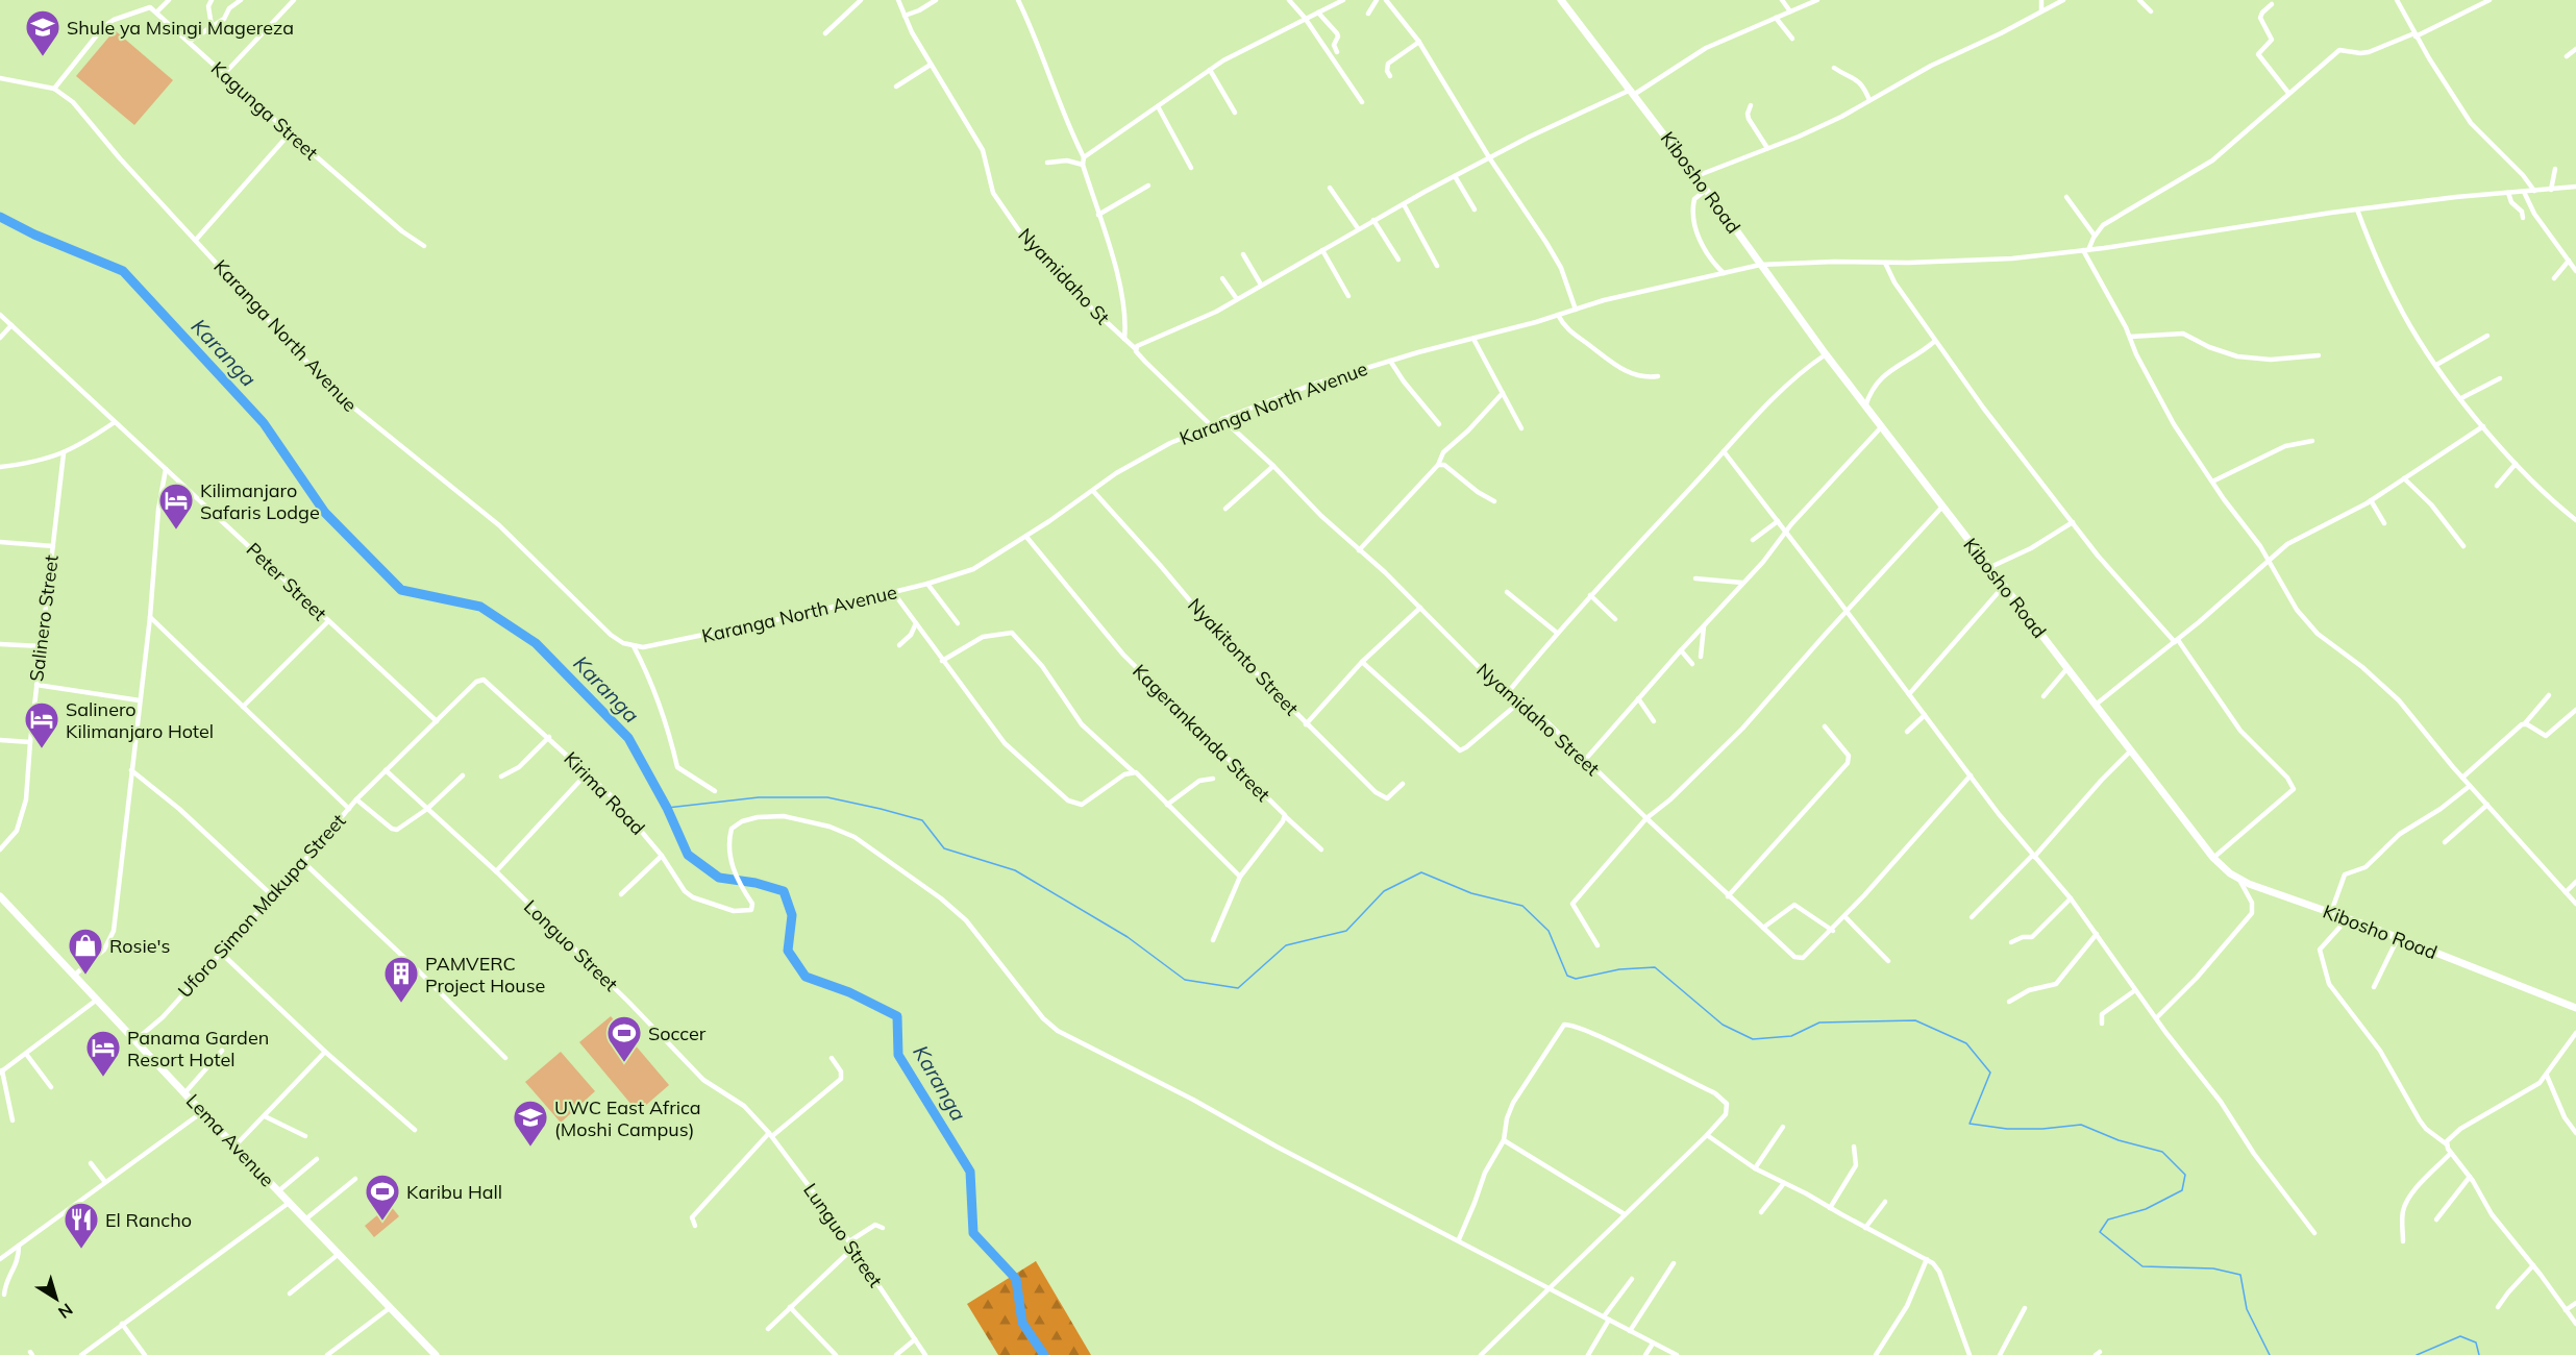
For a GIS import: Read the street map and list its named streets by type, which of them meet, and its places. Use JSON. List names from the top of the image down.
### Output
{
  "streets": {
    "street": [
      "Kagunga Street",
      "Kibosho Road",
      "Nyamidaho St",
      "Karanga North Avenue",
      "Peter Street",
      "Salinero Street",
      "Nyakitonto Street",
      "Nyamidaho Street",
      "Kagerankanda Street",
      "Kirima Road",
      "Uforo Simon Makupa Street",
      "Longuo Street",
      "Lema Avenue",
      "Lunguo Street"
    ]
  },
  "crossings": [
    ["Kibosho Road", "Karanga North Avenue"],
    ["Nyamidaho St", "Karanga North Avenue"],
    ["Karanga North Avenue", "Nyakitonto Street"],
    ["Karanga North Avenue", "Nyamidaho Street"],
    ["Karanga North Avenue", "Kagerankanda Street"],
    ["Peter Street", "Kirima Road"],
    ["Peter Street", "Uforo Simon Makupa Street"],
    ["Kirima Road", "Uforo Simon Makupa Street"],
    ["Uforo Simon Makupa Street", "Longuo Street"],
    ["Uforo Simon Makupa Street", "Lema Avenue"],
    ["Longuo Street", "Lunguo Street"]
  ],
  "water": ["Karanga"],
  "places": {
    "school or university": ["Shule ya Msingi Magereza", "UWC East Africa (Moshi Campus)"],
    "hotel": ["Kilimanjaro Safaris Lodge", "Salinero Kilimanjaro Hotel", "Panama Garden Resort Hotel"],
    "shop": ["Rosie's"],
    "building": ["PAMVERC Project House"],
    "sports": ["Soccer", "Karibu Hall"],
    "restaurant": ["El Rancho"]
  },
  "north": "bottom right"
}
